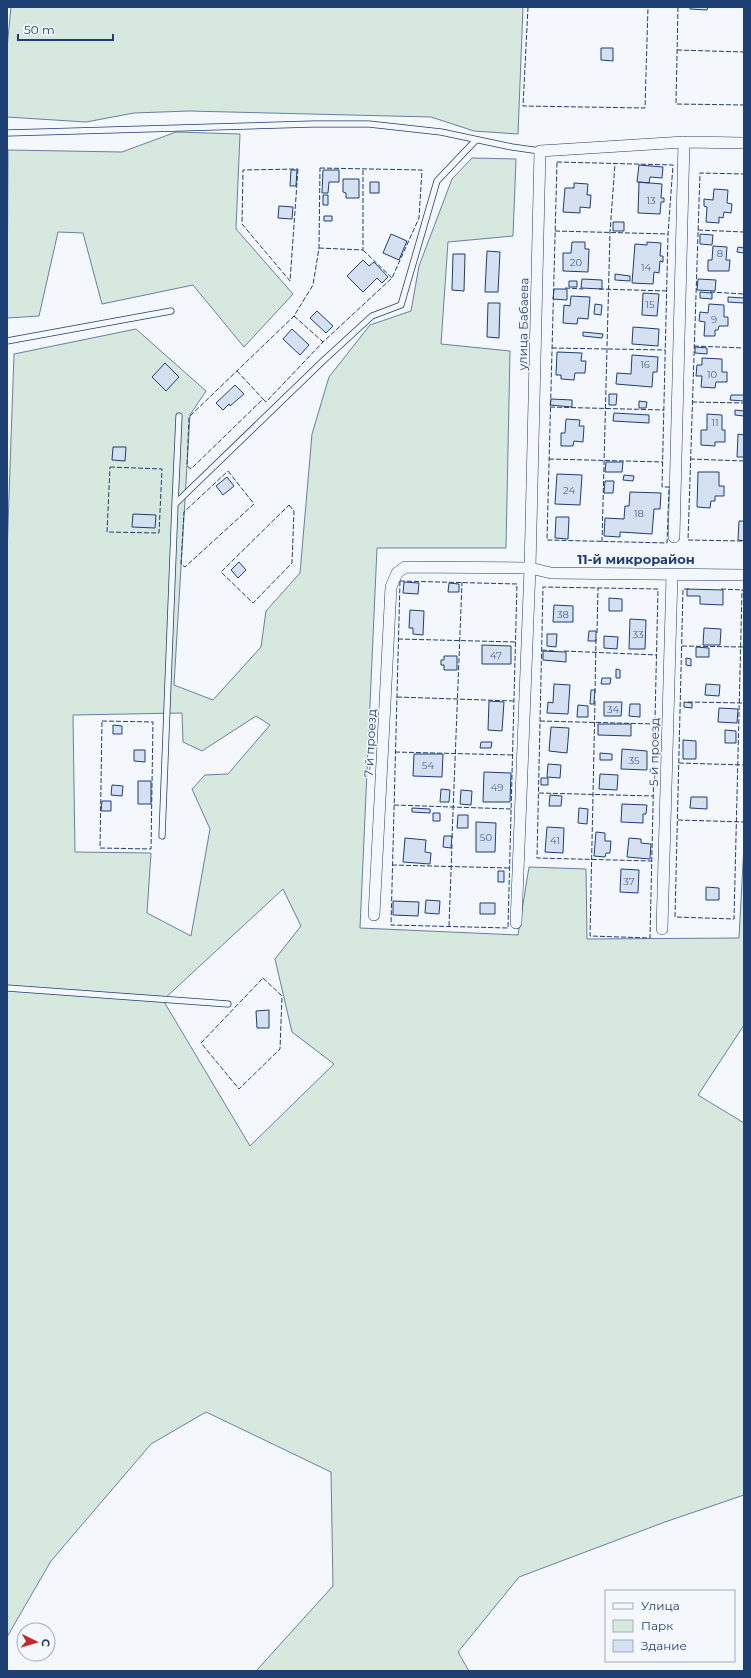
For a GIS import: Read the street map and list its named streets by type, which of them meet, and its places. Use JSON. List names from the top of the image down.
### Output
{
  "streets": {
    "street": ["улица Бабаева", "7-й проезд", "5-й проезд"]
  },
  "crossings": [
    ["улица Бабаева", "7-й проезд"]
  ],
  "districts": ["11-й микрорайон"],
  "house_numbers": [
    "13",
    "8",
    "20",
    "14",
    "15",
    "9",
    "16",
    "10",
    "11",
    "24",
    "18",
    "38",
    "33",
    "47",
    "34",
    "35",
    "54",
    "49",
    "50",
    "41",
    "37"
  ],
  "legend": ["Улица", "Парк", "Здание"],
  "scale_bar": "50 m",
  "north": "right"
}
